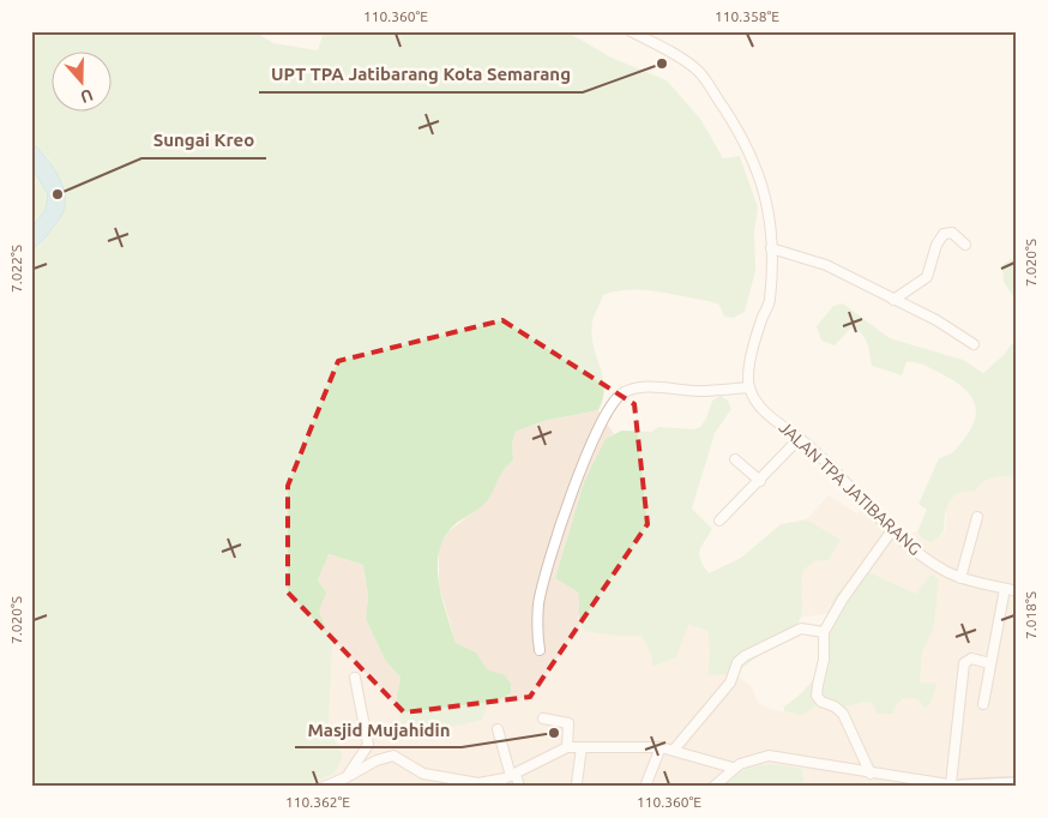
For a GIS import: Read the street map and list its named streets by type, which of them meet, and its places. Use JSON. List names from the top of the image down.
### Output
{
  "streets": {
    "street": ["JALAN TPA JATIBARANG"]
  },
  "places": ["UPT TPA Jatibarang Kota Semarang", "Sungai Kreo", "Masjid Mujahidin"],
  "north": "bottom",
  "coordinates": [
    "110.360°E",
    "110.358°E",
    "7.020°S",
    "7.022°S",
    "7.018°S",
    "110.362°E"
  ]
}
